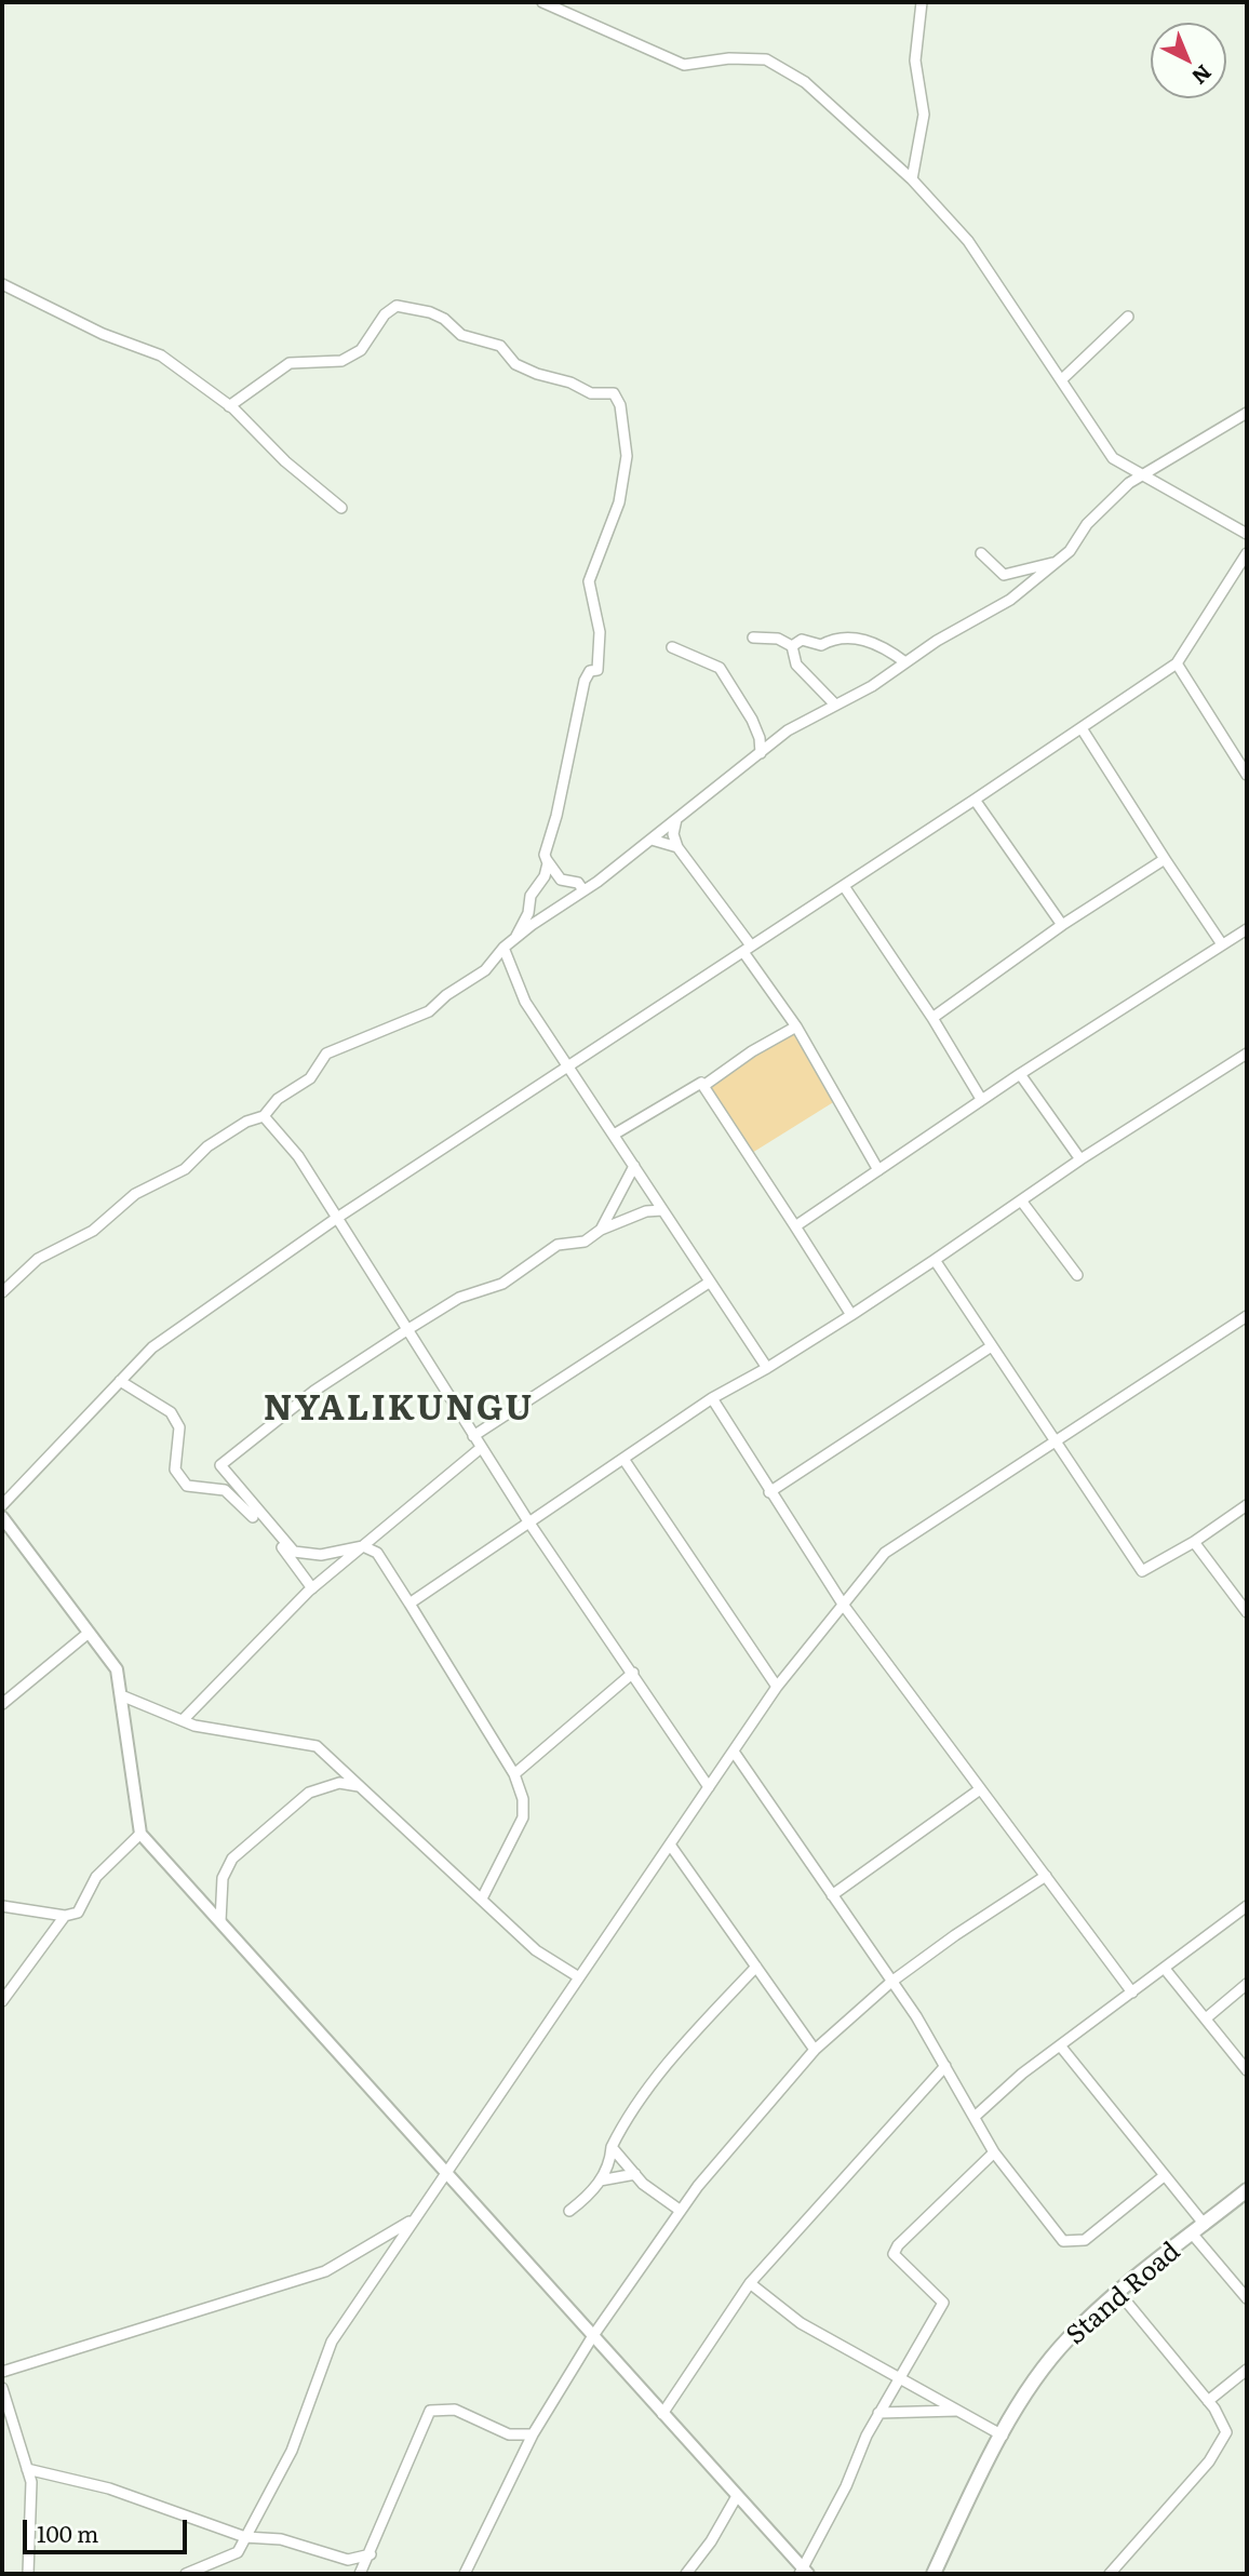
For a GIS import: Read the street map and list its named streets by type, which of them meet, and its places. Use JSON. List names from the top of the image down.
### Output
{
  "streets": {
    "main road": ["Stand Road"]
  },
  "districts": ["NYALIKUNGU"],
  "scale_bar": "100 m",
  "north": "bottom right"
}
